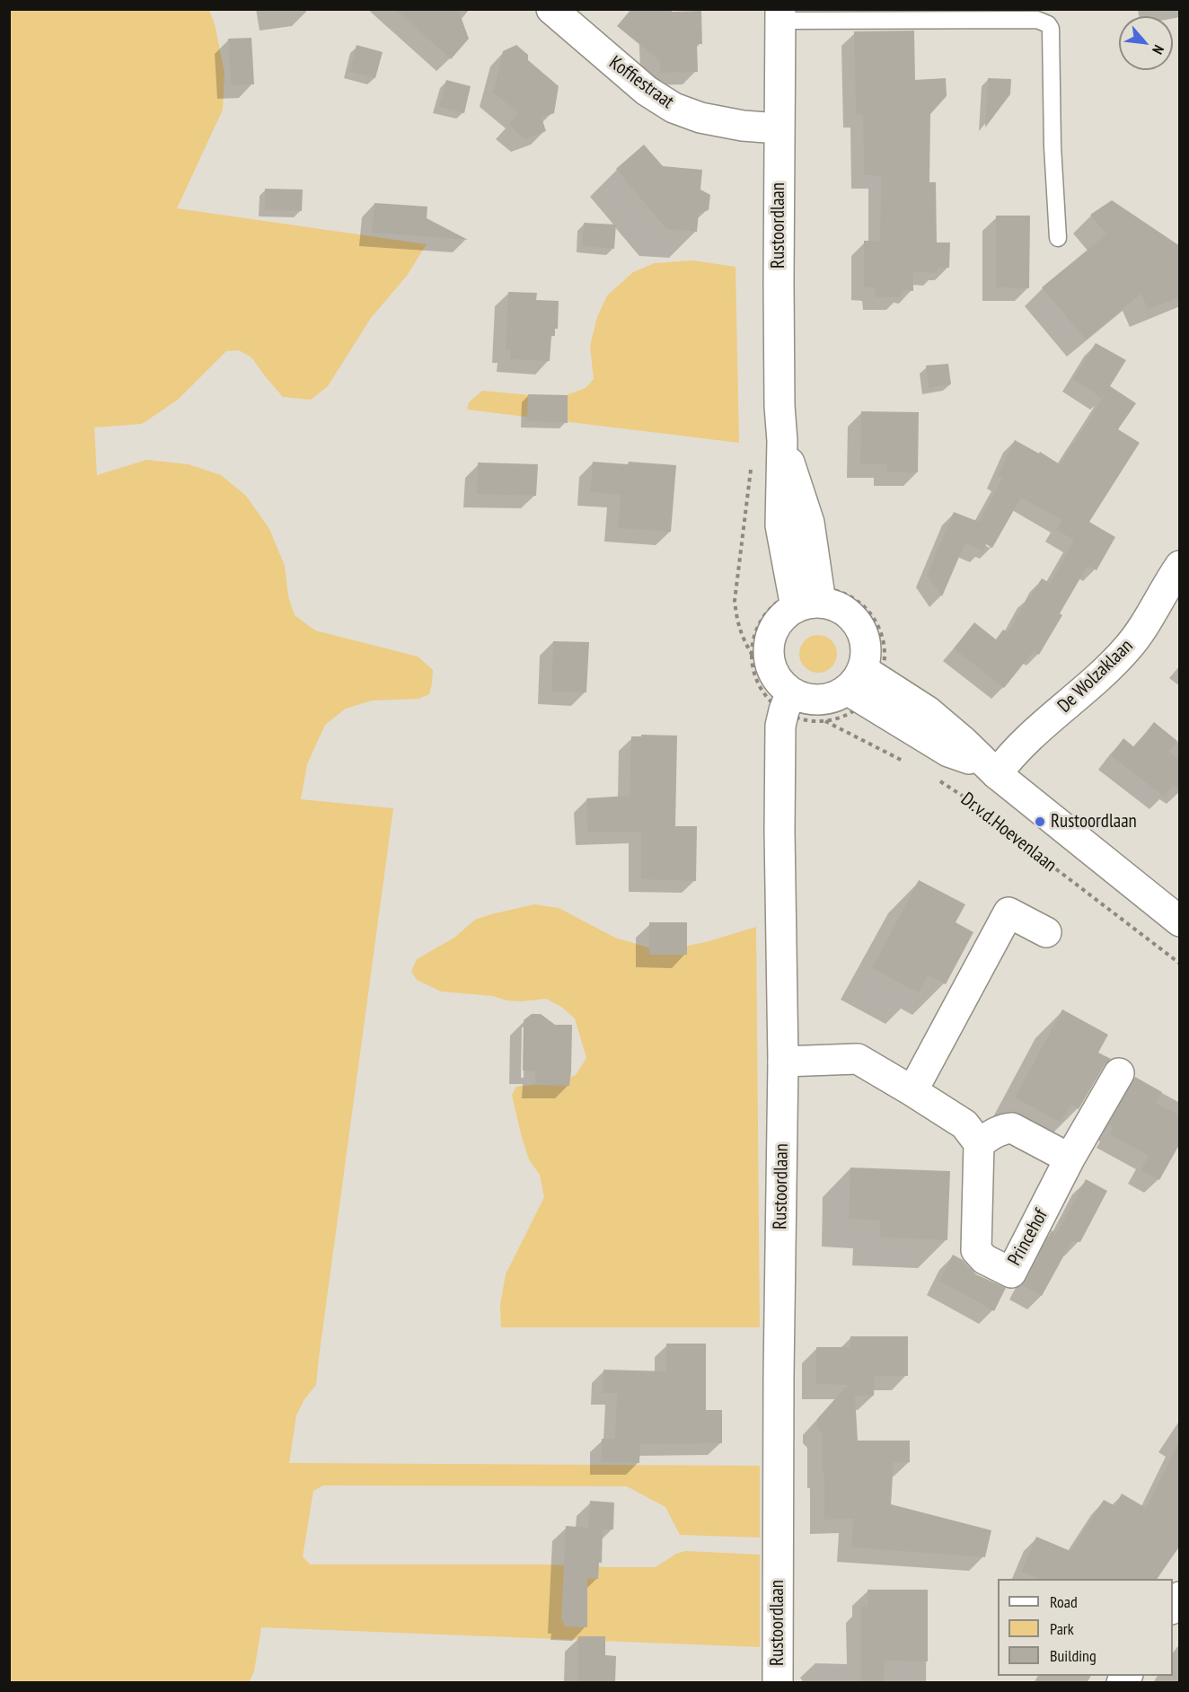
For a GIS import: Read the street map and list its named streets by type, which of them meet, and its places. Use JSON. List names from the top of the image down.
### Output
{
  "streets": {
    "street": [
      "Koffiestraat",
      "Rustoordlaan",
      "De Wolzaklaan",
      "Dr.v.d.Hoevenlaan",
      "Princehof"
    ]
  },
  "crossings": [
    ["Koffiestraat", "Rustoordlaan"],
    ["Rustoordlaan", "Dr.v.d.Hoevenlaan"],
    ["De Wolzaklaan", "Dr.v.d.Hoevenlaan"]
  ],
  "places": ["Rustoordlaan"],
  "legend": ["Road", "Park", "Building"],
  "north": "bottom right"
}
